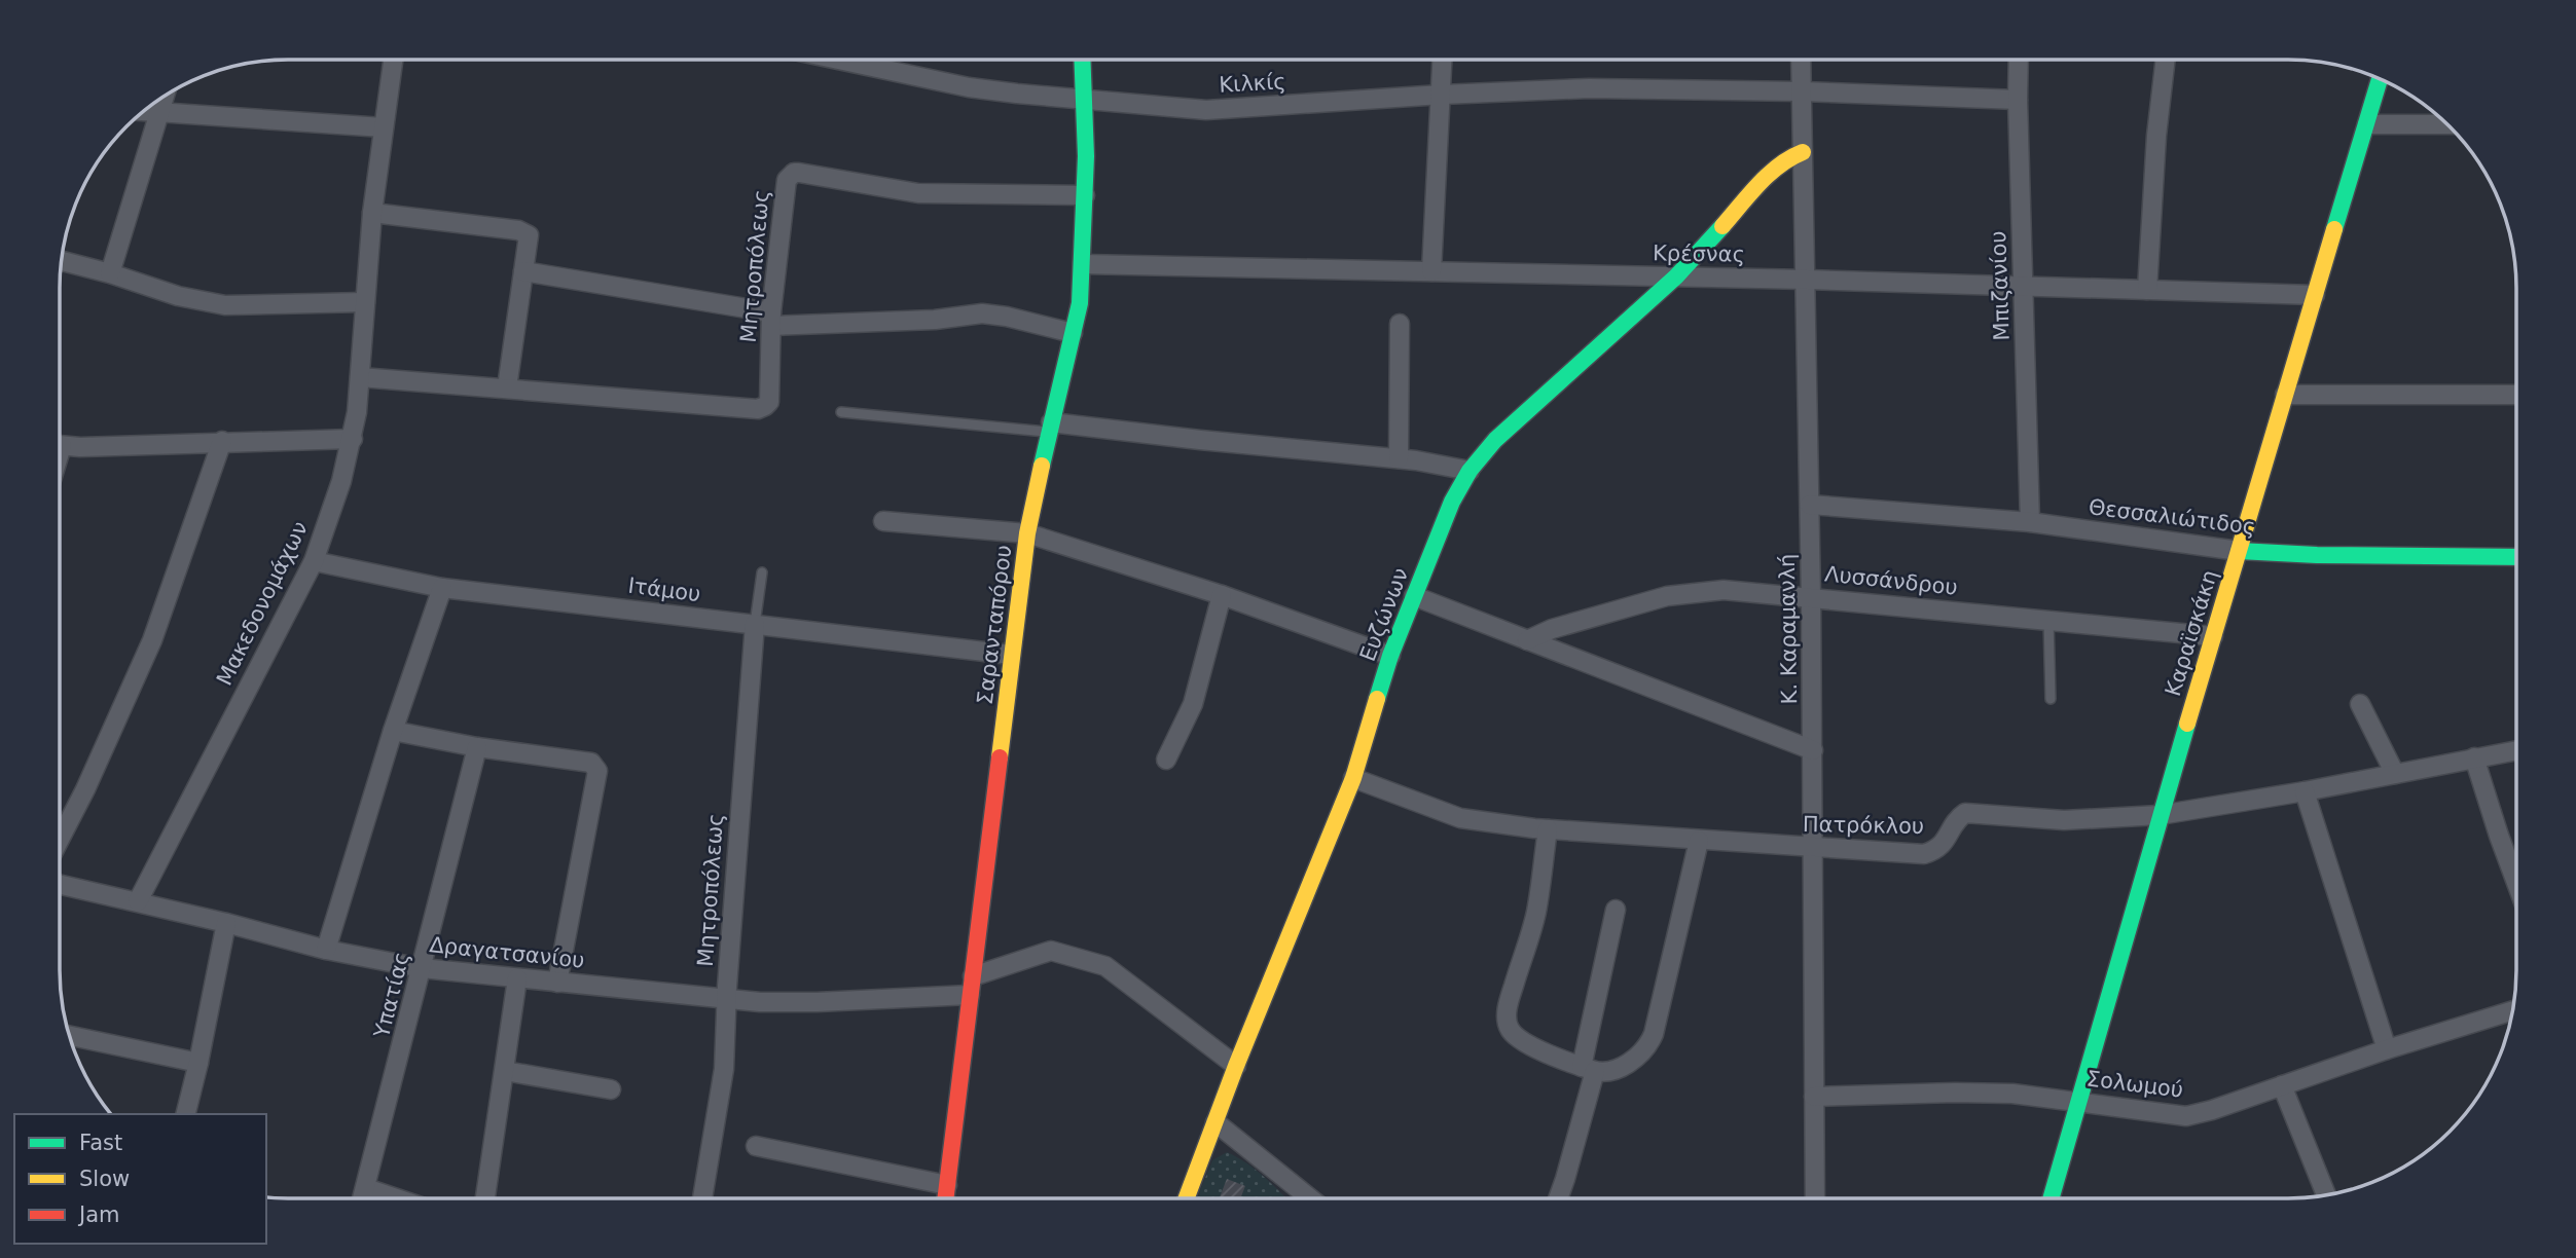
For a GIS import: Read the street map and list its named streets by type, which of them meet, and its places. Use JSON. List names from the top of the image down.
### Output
{
  "streets": {
    "street": [
      "Κιλκίς",
      "Κρέσνας",
      "Μητροπόλεως",
      "Μπιζανίου",
      "Θεσσαλιώτιδος",
      "Λυσσάνδρου",
      "Ιτάμου",
      "Μακεδονομάχων",
      "Ευζώνων",
      "Σαρανταπόρου",
      "Κ. Καραμανλή",
      "Καραϊσκάκη",
      "Πατρόκλου",
      "Δραγατσανίου",
      "Υπατίας",
      "Σολωμού"
    ]
  },
  "crossings": [
    ["Κιλκίς", "Μπιζανίου"],
    ["Κιλκίς", "Σαρανταπόρου"],
    ["Κιλκίς", "Κ. Καραμανλή"],
    ["Κρέσνας", "Μπιζανίου"],
    ["Κρέσνας", "Ευζώνων"],
    ["Κρέσνας", "Σαρανταπόρου"],
    ["Κρέσνας", "Κ. Καραμανλή"],
    ["Κρέσνας", "Καραϊσκάκη"],
    ["Μητροπόλεως", "Ιτάμου"],
    ["Μητροπόλεως", "Σαρανταπόρου"],
    ["Μητροπόλεως", "Δραγατσανίου"],
    ["Μπιζανίου", "Θεσσαλιώτιδος"],
    ["Θεσσαλιώτιδος", "Κ. Καραμανλή"],
    ["Θεσσαλιώτιδος", "Καραϊσκάκη"],
    ["Λυσσάνδρου", "Κ. Καραμανλή"],
    ["Λυσσάνδρου", "Καραϊσκάκη"],
    ["Ιτάμου", "Μακεδονομάχων"],
    ["Ιτάμου", "Σαρανταπόρου"],
    ["Μακεδονομάχων", "Δραγατσανίου"],
    ["Ευζώνων", "Κ. Καραμανλή"],
    ["Ευζώνων", "Πατρόκλου"],
    ["Ευζώνων", "Δραγατσανίου"],
    ["Σαρανταπόρου", "Δραγατσανίου"],
    ["Κ. Καραμανλή", "Πατρόκλου"],
    ["Κ. Καραμανλή", "Σολωμού"],
    ["Καραϊσκάκη", "Πατρόκλου"],
    ["Καραϊσκάκη", "Σολωμού"],
    ["Δραγατσανίου", "Υπατίας"]
  ],
  "legend": ["Fast", "Slow", "Jam"]
}
